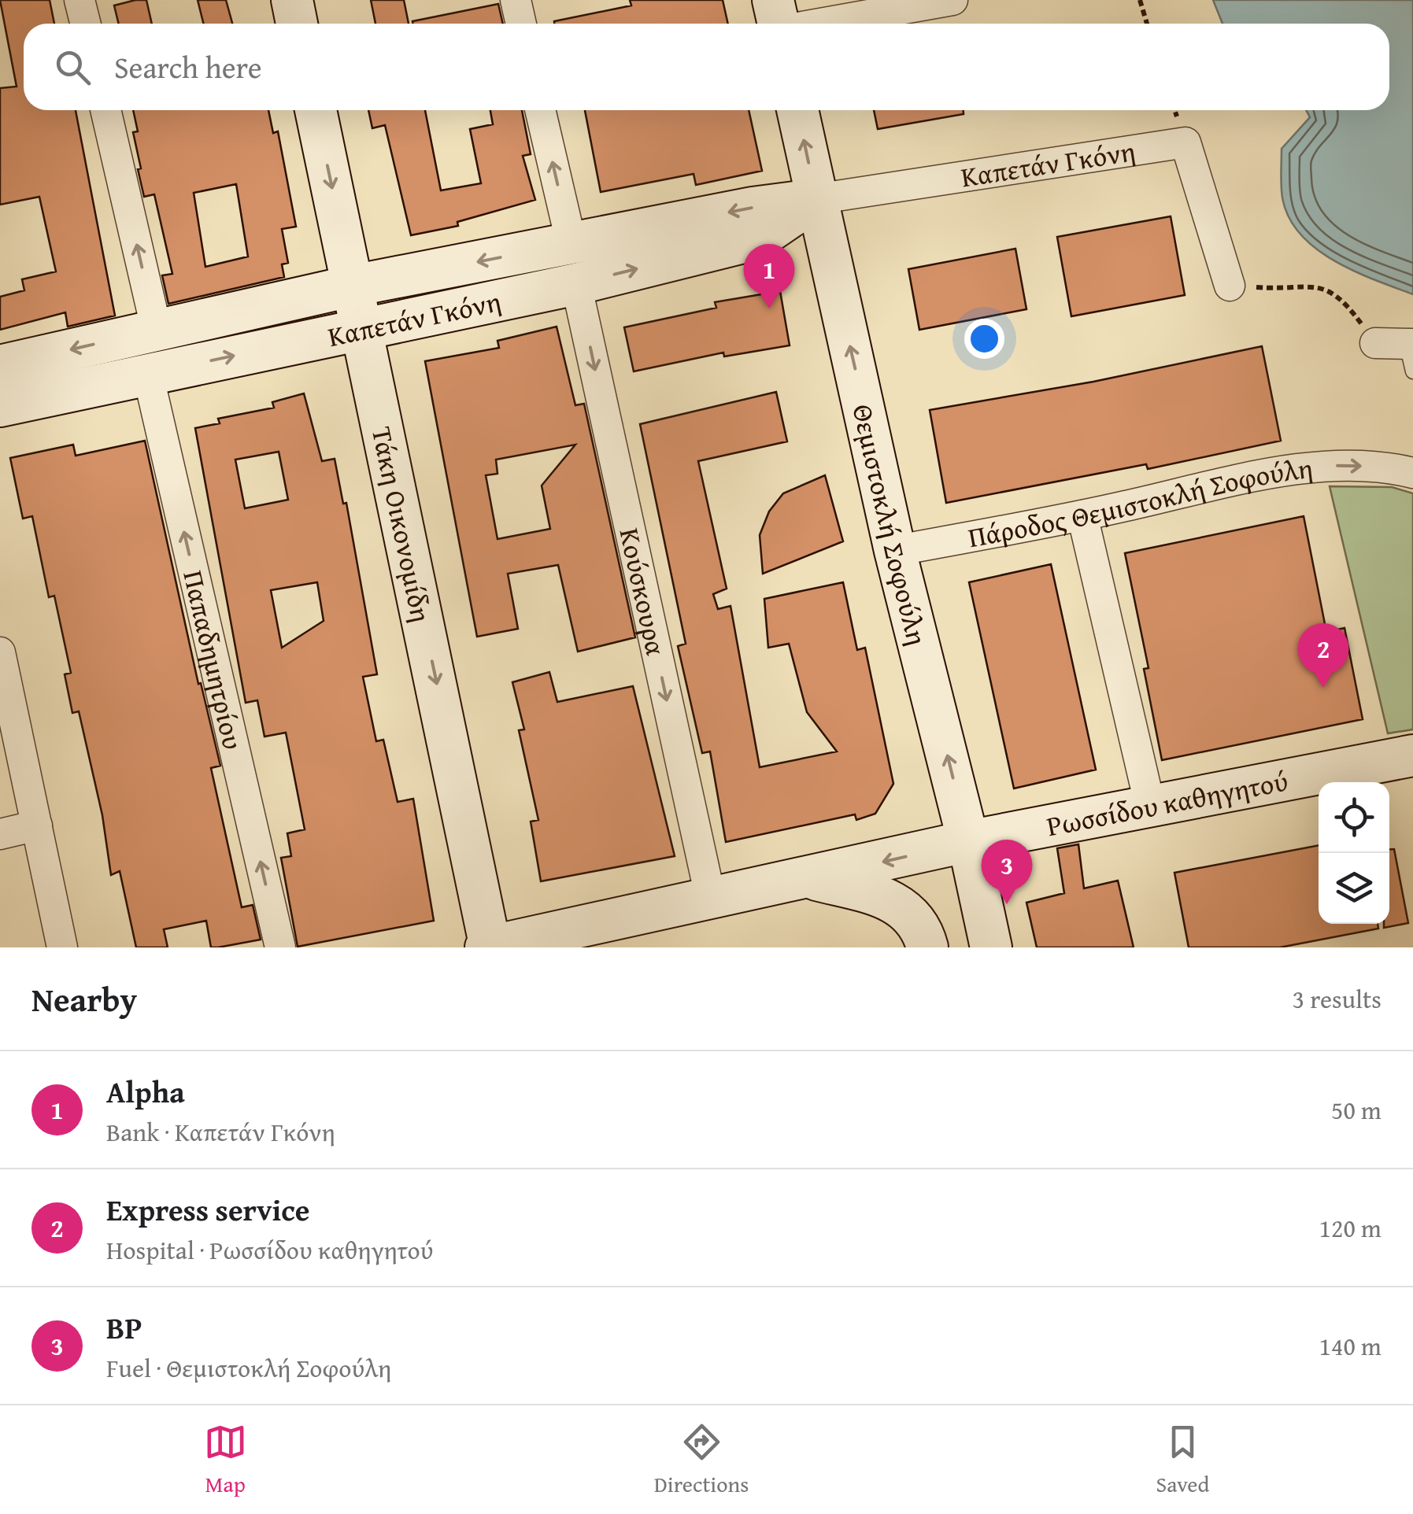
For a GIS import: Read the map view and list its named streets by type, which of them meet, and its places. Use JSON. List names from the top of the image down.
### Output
{
  "streets": {
    "main road": [
      "Καπετάν Γκόνη",
      "Τάκη Οικονομίδη",
      "Θεμιστοκλή Σοφούλη",
      "Ρωσσίδου καθηγητού"
    ],
    "street": ["Πάροδος Θεμιστοκλή Σοφούλη", "Κούσκουρα", "Παπαδημητρίου"]
  },
  "crossings": [
    ["Καπετάν Γκόνη", "Τάκη Οικονομίδη"],
    ["Καπετάν Γκόνη", "Θεμιστοκλή Σοφούλη"],
    ["Καπετάν Γκόνη", "Κούσκουρα"],
    ["Καπετάν Γκόνη", "Παπαδημητρίου"],
    ["Πάροδος Θεμιστοκλή Σοφούλη", "Θεμιστοκλή Σοφούλη"],
    ["Θεμιστοκλή Σοφούλη", "Ρωσσίδου καθηγητού"]
  ],
  "one_way": ["Πάροδος Θεμιστοκλή Σοφούλη", "Τάκη Οικονομίδη", "Θεμιστοκλή Σοφούλη"],
  "page": {
    "search": "Search here",
    "pins": ["1", "2", "3"],
    "heading": ["Nearby", "3 results"],
    "list": [
      {
        "mark": "1",
        "name": "Alpha",
        "note": "Bank · Καπετάν Γκόνη",
        "value": "50 m"
      },
      {
        "mark": "2",
        "name": "Express service",
        "note": "Hospital · Ρωσσίδου καθηγητού",
        "value": "120 m"
      },
      {
        "mark": "3",
        "name": "BP",
        "note": "Fuel · Θεμιστοκλή Σοφούλη",
        "value": "140 m"
      }
    ],
    "nav": ["Map", "Directions", "Saved"]
  }
}
